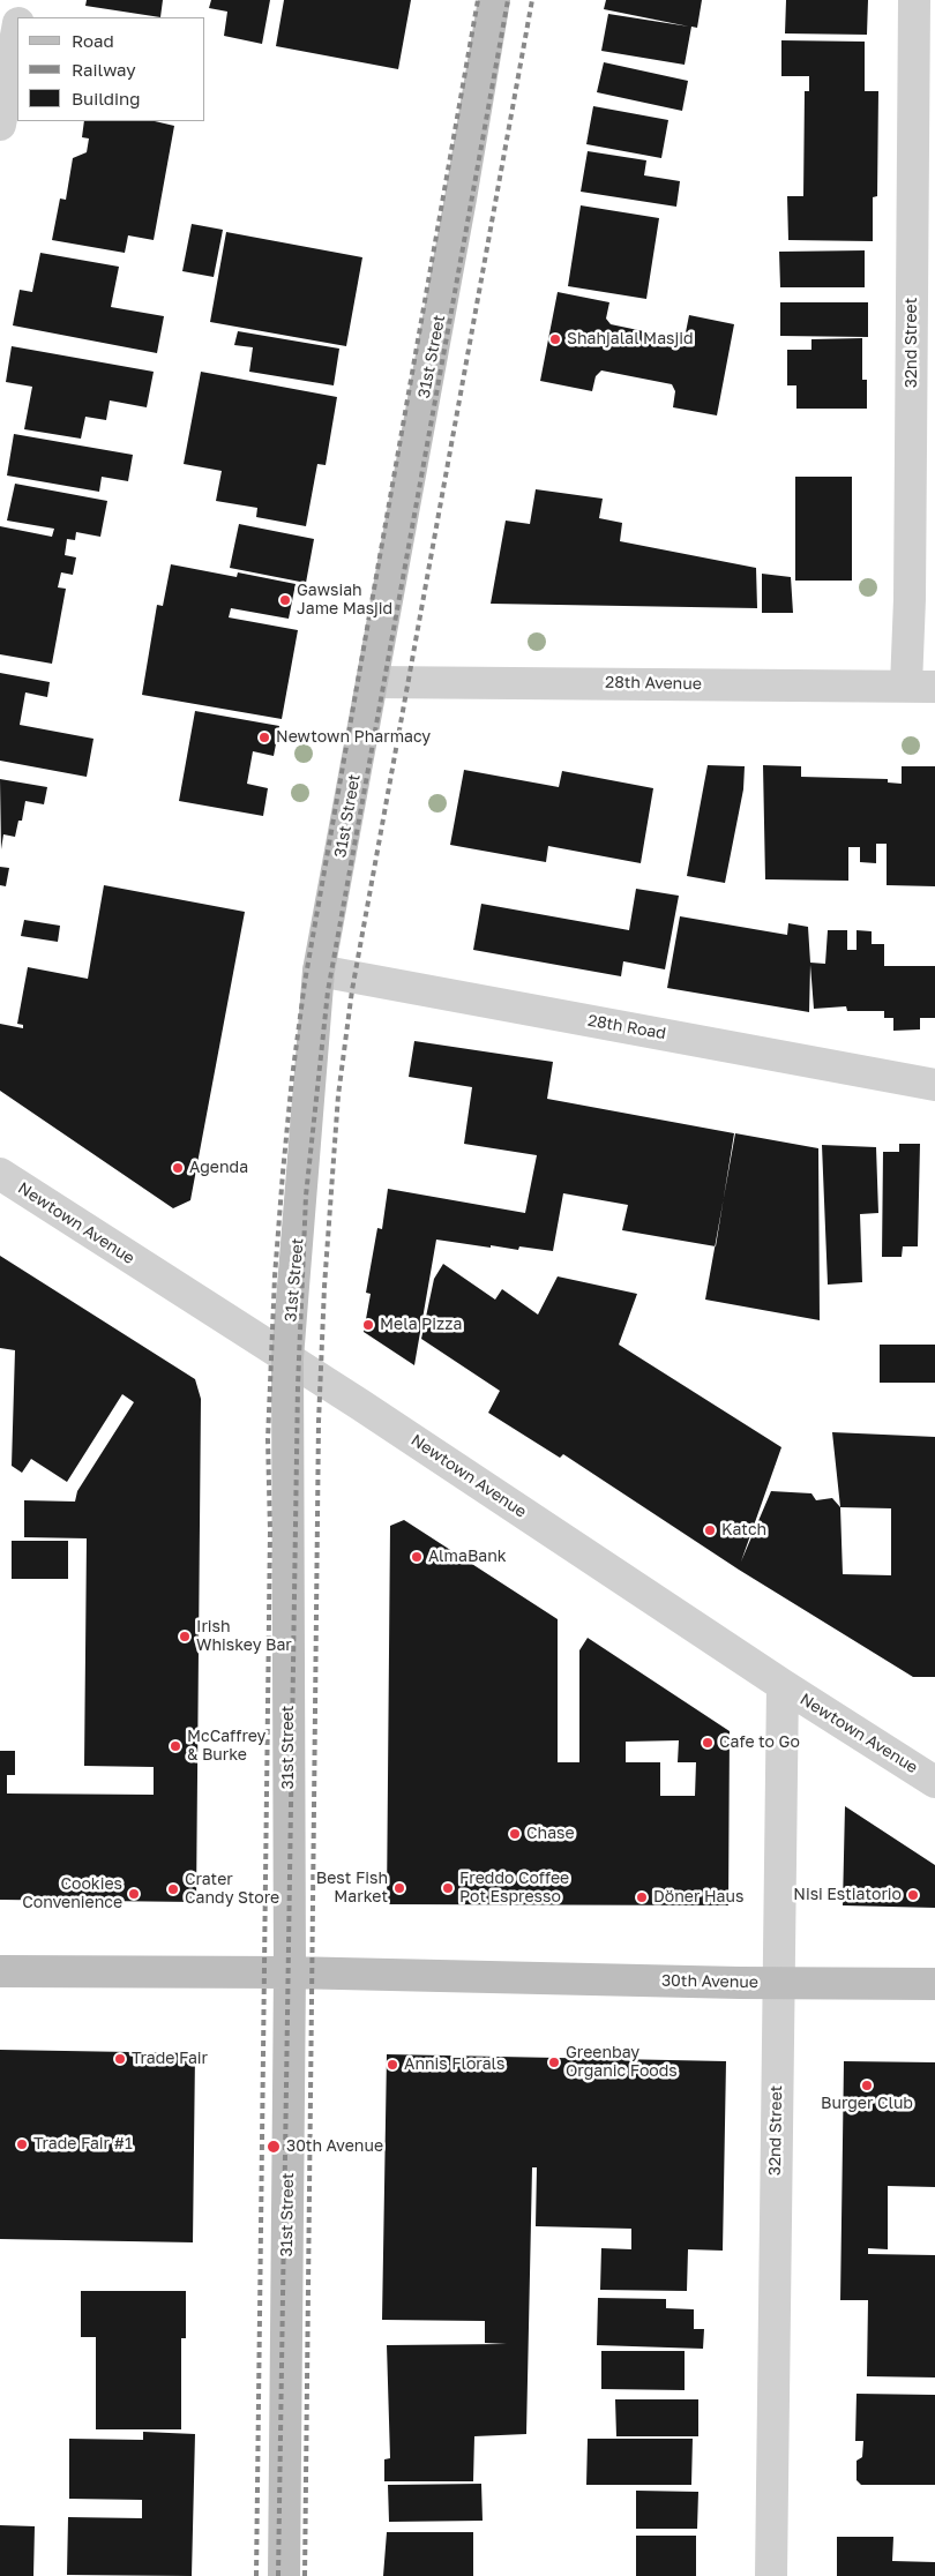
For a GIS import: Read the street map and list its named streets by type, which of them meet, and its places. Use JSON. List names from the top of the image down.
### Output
{
  "streets": {
    "main road": ["31st Street", "30th Avenue"],
    "street": [
      "32nd Street",
      "28th Avenue",
      "28th Road",
      "Newtown Avenue"
    ]
  },
  "crossings": [
    ["32nd Street", "28th Avenue"],
    ["32nd Street", "Newtown Avenue"],
    ["32nd Street", "30th Avenue"],
    ["31st Street", "28th Avenue"],
    ["31st Street", "28th Road"],
    ["31st Street", "Newtown Avenue"],
    ["31st Street", "30th Avenue"]
  ],
  "places": [
    "Shahjalal Masjid",
    "Gawsiah Jame Masjid",
    "Newtown Pharmacy",
    "Agenda",
    "Mela Pizza",
    "Katch",
    "AlmaBank",
    "Irish Whiskey Bar",
    "Cafe to Go",
    "McCaffrey & Burke",
    "Chase",
    "Best Fish Market",
    "Freddo Coffee Pot Espresso",
    "Crater Candy Store",
    "Cookies Convenience",
    "Nisi Estiatorio",
    "Döner Haus",
    "Trade Fair",
    "Greenbay Organic Foods",
    "Annis Florals",
    "Burger Club",
    "Trade Fair #1",
    "30th Avenue"
  ],
  "legend": ["Road", "Railway", "Building"]
}
